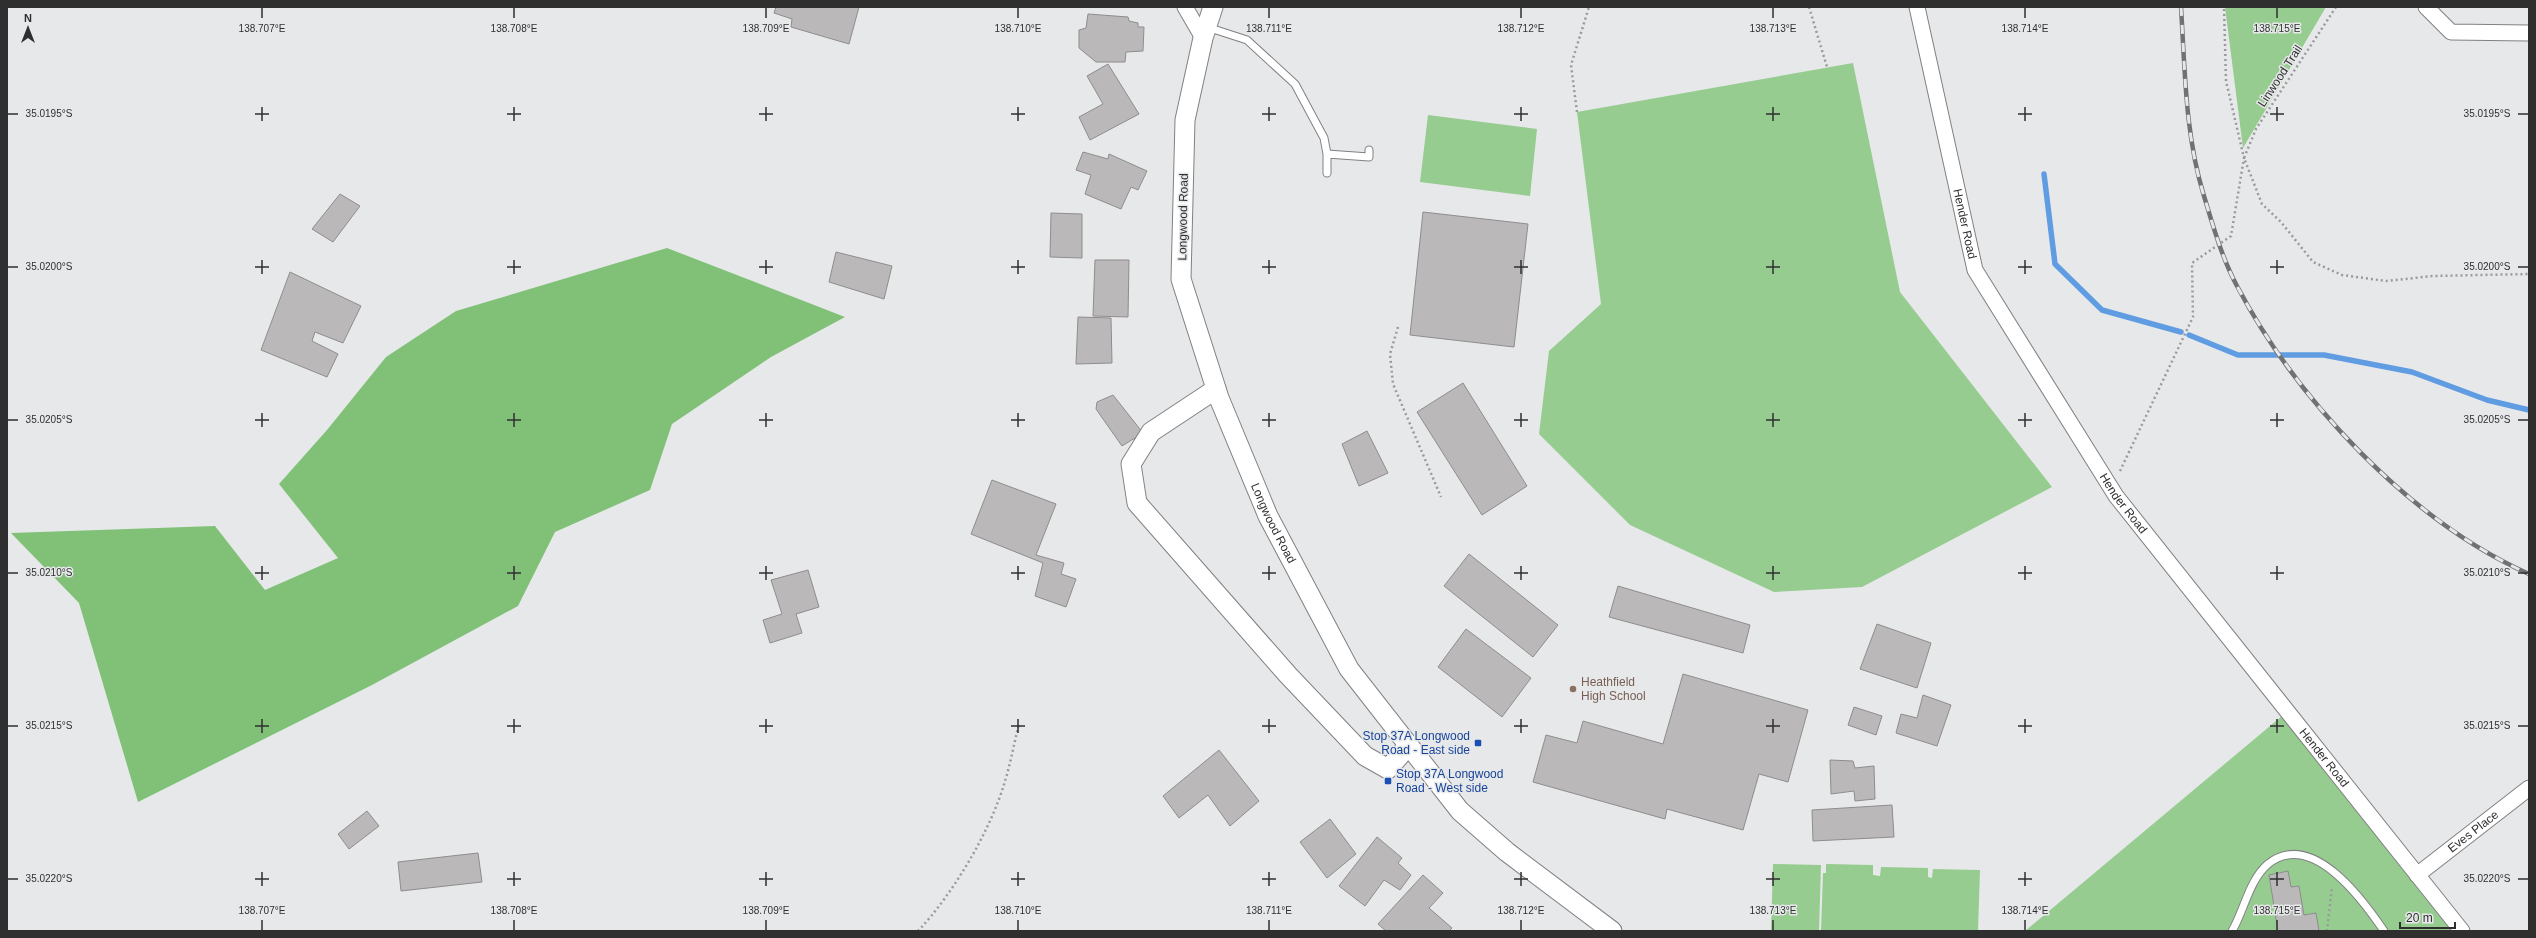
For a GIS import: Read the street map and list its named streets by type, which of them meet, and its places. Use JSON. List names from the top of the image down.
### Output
{
  "streets": {
    "street": ["Longwood Road", "Hender Road", "Eves Place"],
    "path": ["Linwood Trail"]
  },
  "crossings": [
    ["Hender Road", "Eves Place"]
  ],
  "places": {
    "other": ["Heathfield High School"],
    "transit": ["Stop 37A Longwood Road - East side", "Stop 37A Longwood Road - West side"]
  },
  "scale_bar": "20 m",
  "north": "top",
  "coordinates": [
    "138.707°E",
    "138.708°E",
    "138.709°E",
    "138.710°E",
    "138.711°E",
    "138.712°E",
    "138.713°E",
    "138.714°E",
    "138.715°E",
    "35.0195°S",
    "35.0200°S",
    "35.0205°S",
    "35.0210°S",
    "35.0215°S",
    "35.0220°S"
  ]
}
